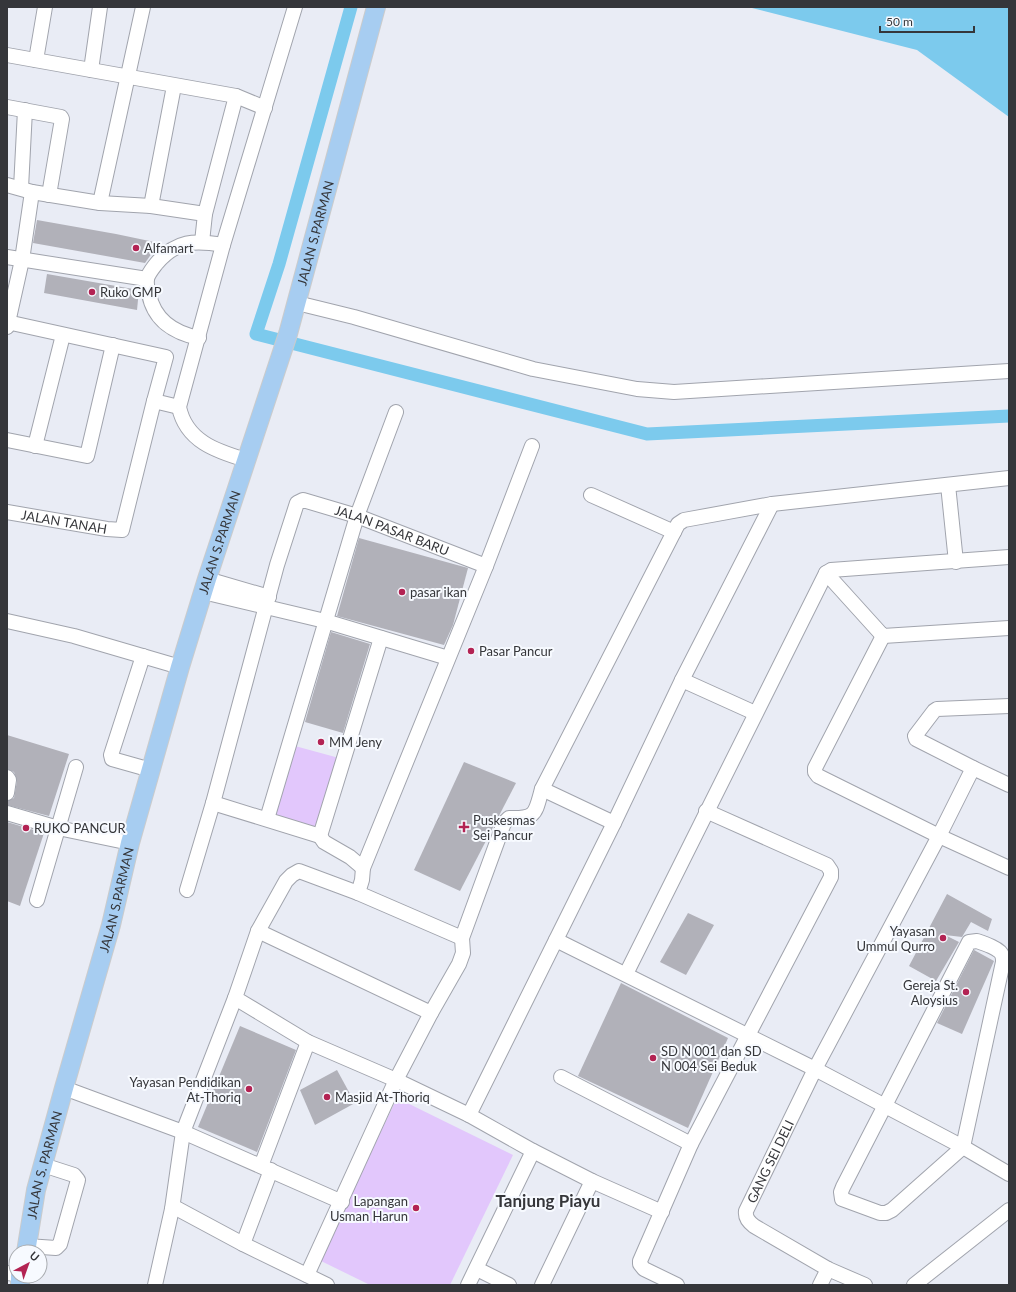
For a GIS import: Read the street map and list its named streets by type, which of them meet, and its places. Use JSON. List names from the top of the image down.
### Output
{
  "streets": {
    "main road": ["JALAN S.PARMAN", "JALAN S. PARMAN"],
    "street": ["JALAN TANAH", "JALAN PASAR BARU", "GANG SEI DELI"]
  },
  "crossings": [
    ["JALAN S.PARMAN", "JALAN S. PARMAN"]
  ],
  "districts": ["Tanjung Piayu"],
  "places": {
    "other": [
      "Alfamart",
      "Ruko GMP",
      "pasar ikan",
      "Pasar Pancur",
      "MM Jeny",
      "RUKO PANCUR",
      "Yayasan Ummul Qurro",
      "Gereja St. Aloysius",
      "SD N 001 dan SD N 004 Sei Beduk",
      "Yayasan Pendidikan At-Thoriq",
      "Masjid At-Thoriq",
      "Lapangan Usman Harun"
    ],
    "health": ["Puskesmas Sei Pancur"]
  },
  "scale_bar": "50 m",
  "north": "top right"
}
